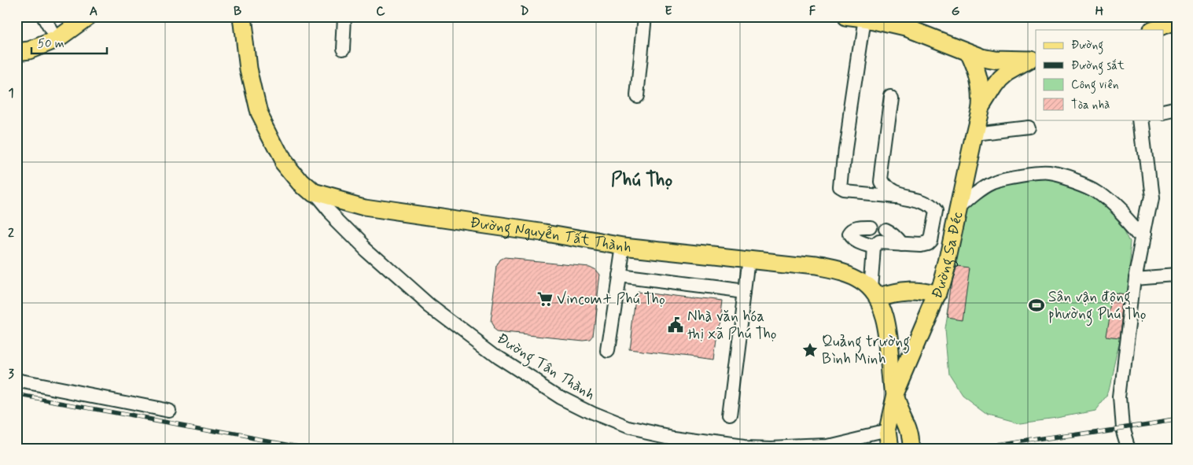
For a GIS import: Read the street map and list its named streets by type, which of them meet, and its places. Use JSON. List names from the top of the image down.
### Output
{
  "streets": {
    "main road": ["Đường Nguyễn Tất Thành", "Đường Sa Đéc"],
    "street": ["Đường Tân Thành"]
  },
  "crossings": [
    ["Đường Nguyễn Tất Thành", "Đường Tân Thành"]
  ],
  "districts": ["Phú Thọ"],
  "places": {
    "supermarket": ["Vincom+ Phú Thọ"],
    "sports": ["Sân vận động phường Phú Thọ"],
    "public building": ["Nhà văn hóa thị xã Phú Thọ"],
    "place": ["Quảng trường Bình Minh"]
  },
  "legend": [
    "Đường",
    "Đường sắt",
    "Công viên",
    "Tòa nhà"
  ],
  "scale_bar": "50 m",
  "grid": {
    "columns": [
      "A",
      "B",
      "C",
      "D",
      "E",
      "F",
      "G",
      "H"
    ],
    "rows": ["1", "2", "3"]
  }
}
